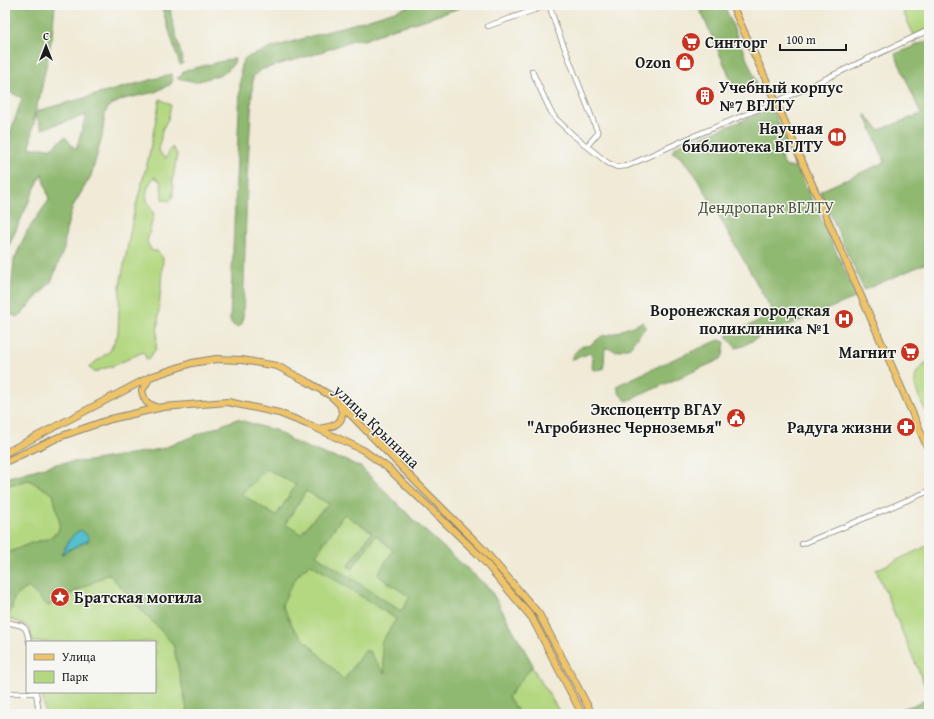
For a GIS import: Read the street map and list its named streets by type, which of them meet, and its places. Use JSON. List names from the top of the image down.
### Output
{
  "streets": {
    "main road": ["улица Крынина"]
  },
  "parks": ["Дендропарк ВГЛТУ"],
  "places": {
    "supermarket": ["Синторг", "Магнит"],
    "shop": ["Ozon"],
    "building": ["Учебный корпус №7 ВГЛТУ"],
    "library": ["Научная библиотека ВГЛТУ"],
    "hospital": ["Воронежская городская поликлиника №1"],
    "public building": ["Экспоцентр ВГАУ \"Агробизнес Черноземья\""],
    "pharmacy": ["Радуга жизни"],
    "place": ["Братская могила"]
  },
  "legend": ["Улица", "Парк"],
  "scale_bar": "100 m",
  "north": "top"
}
